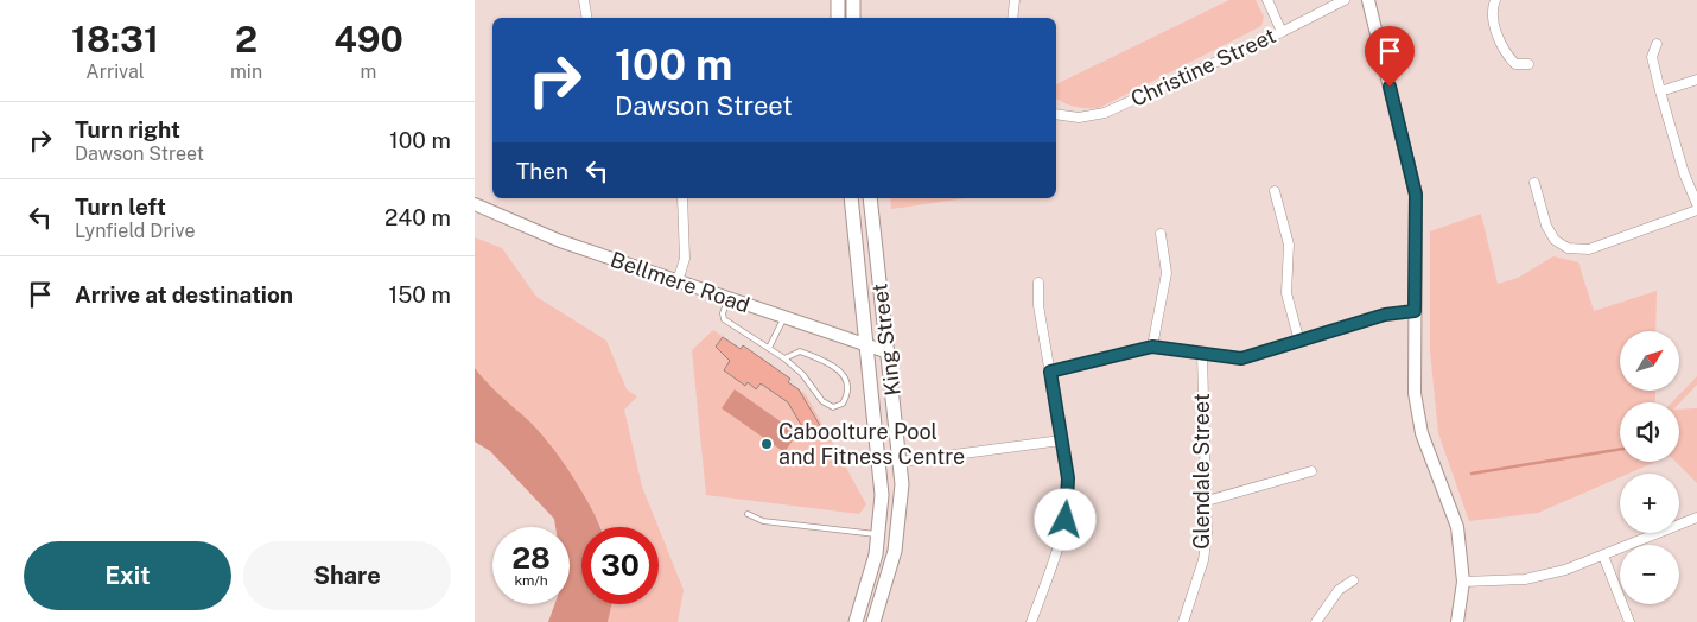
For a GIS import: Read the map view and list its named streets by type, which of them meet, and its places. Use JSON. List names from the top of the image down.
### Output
{
  "streets": {
    "main road": ["King Street"],
    "street": ["Christine Street", "Bellmere Road", "Glendale Street"]
  },
  "crossings": [
    ["Bellmere Road", "King Street"]
  ],
  "places": ["Caboolture Pool and Fitness Centre"],
  "north": "top right",
  "page": {
    "eta": [
      "18:31",
      "Arrival",
      "2",
      "min",
      "490",
      "m"
    ],
    "turn": ["100 m", "Dawson Street"],
    "list": [
      {
        "name": "Turn right",
        "note": "Dawson Street",
        "value": "100 m"
      },
      {
        "name": "Turn left",
        "note": "Lynfield Drive",
        "value": "240 m"
      },
      {
        "name": "Arrive at destination",
        "value": "150 m"
      }
    ],
    "then": "Then",
    "map_buttons": ["+", "−"],
    "speed": "28 km/h",
    "limit": "30",
    "buttons": ["Exit", "Share"]
  }
}
